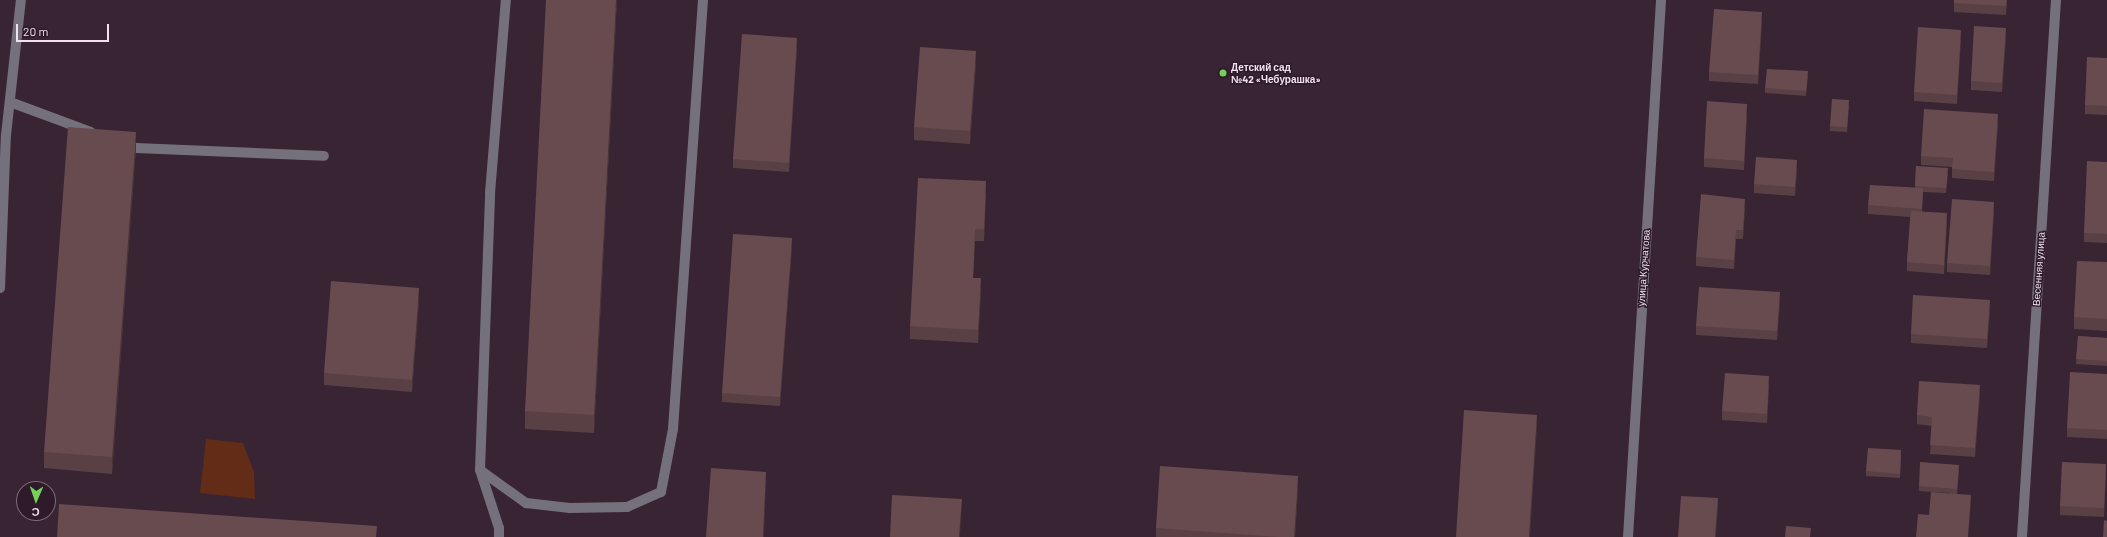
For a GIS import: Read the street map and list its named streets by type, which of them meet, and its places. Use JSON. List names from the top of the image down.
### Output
{
  "streets": {
    "street": ["улица Курчатова", "Весенняя улица"]
  },
  "places": ["Детский сад №42 «Чебурашка»"],
  "scale_bar": "20 m",
  "north": "bottom"
}
